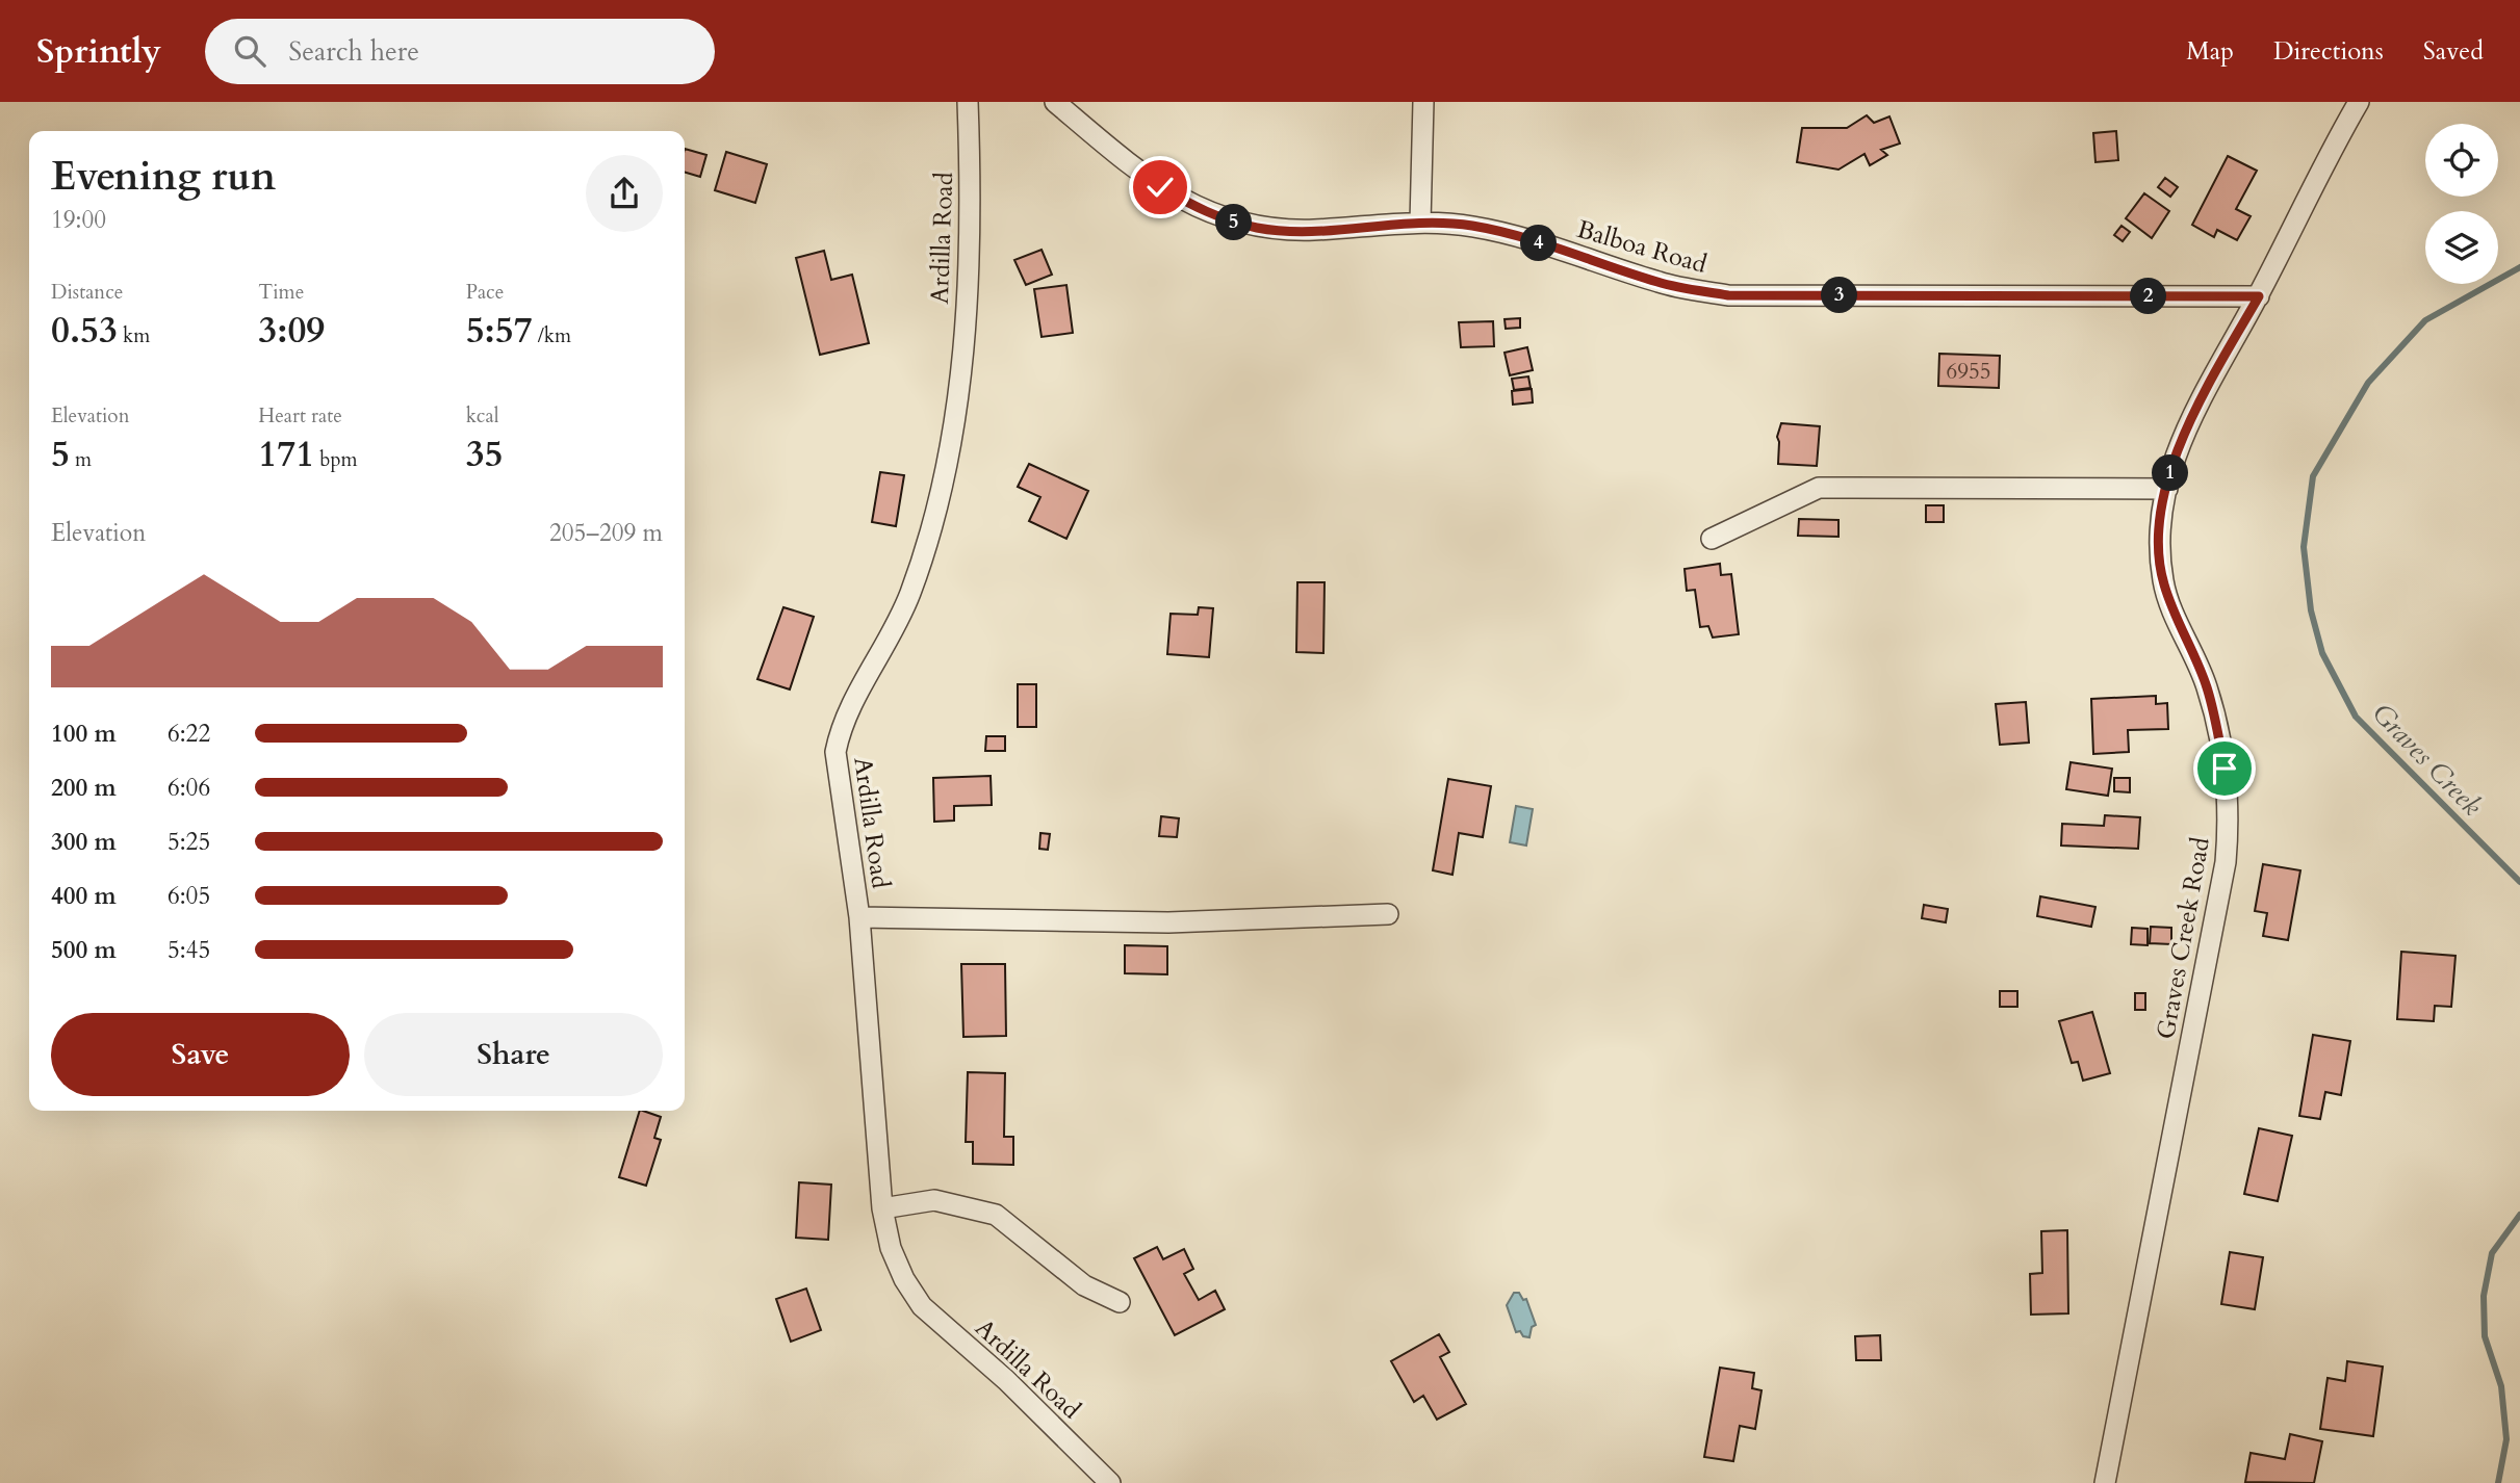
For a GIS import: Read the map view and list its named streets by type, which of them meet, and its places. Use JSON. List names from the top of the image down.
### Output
{
  "streets": {
    "street": ["Ardilla Road", "Balboa Road", "Graves Creek Road"]
  },
  "crossings": [
    ["Balboa Road", "Graves Creek Road"]
  ],
  "water": ["Graves Creek"],
  "house_numbers": ["6955"],
  "page": {
    "header": "Sprintly",
    "search": "Search here",
    "nav": ["Map", "Directions", "Saved"],
    "heading": ["Evening run", "19:00"],
    "pins": [
      "5",
      "4",
      "3",
      "2",
      "1"
    ],
    "stats": [
      ["Distance", "0.53 km"],
      ["Time", "3:09"],
      ["Pace", "5:57 /km"],
      ["Elevation", "5 m"],
      ["Heart rate", "171 bpm"],
      ["kcal", "35"]
    ],
    "chart": ["Elevation", "205–209 m"],
    "list": [
      {
        "name": "100 m",
        "note": "6:22"
      },
      {
        "name": "200 m",
        "note": "6:06"
      },
      {
        "name": "300 m",
        "note": "5:25"
      },
      {
        "name": "400 m",
        "note": "6:05"
      },
      {
        "name": "500 m",
        "note": "5:45"
      }
    ],
    "buttons": ["Save", "Share"]
  }
}
